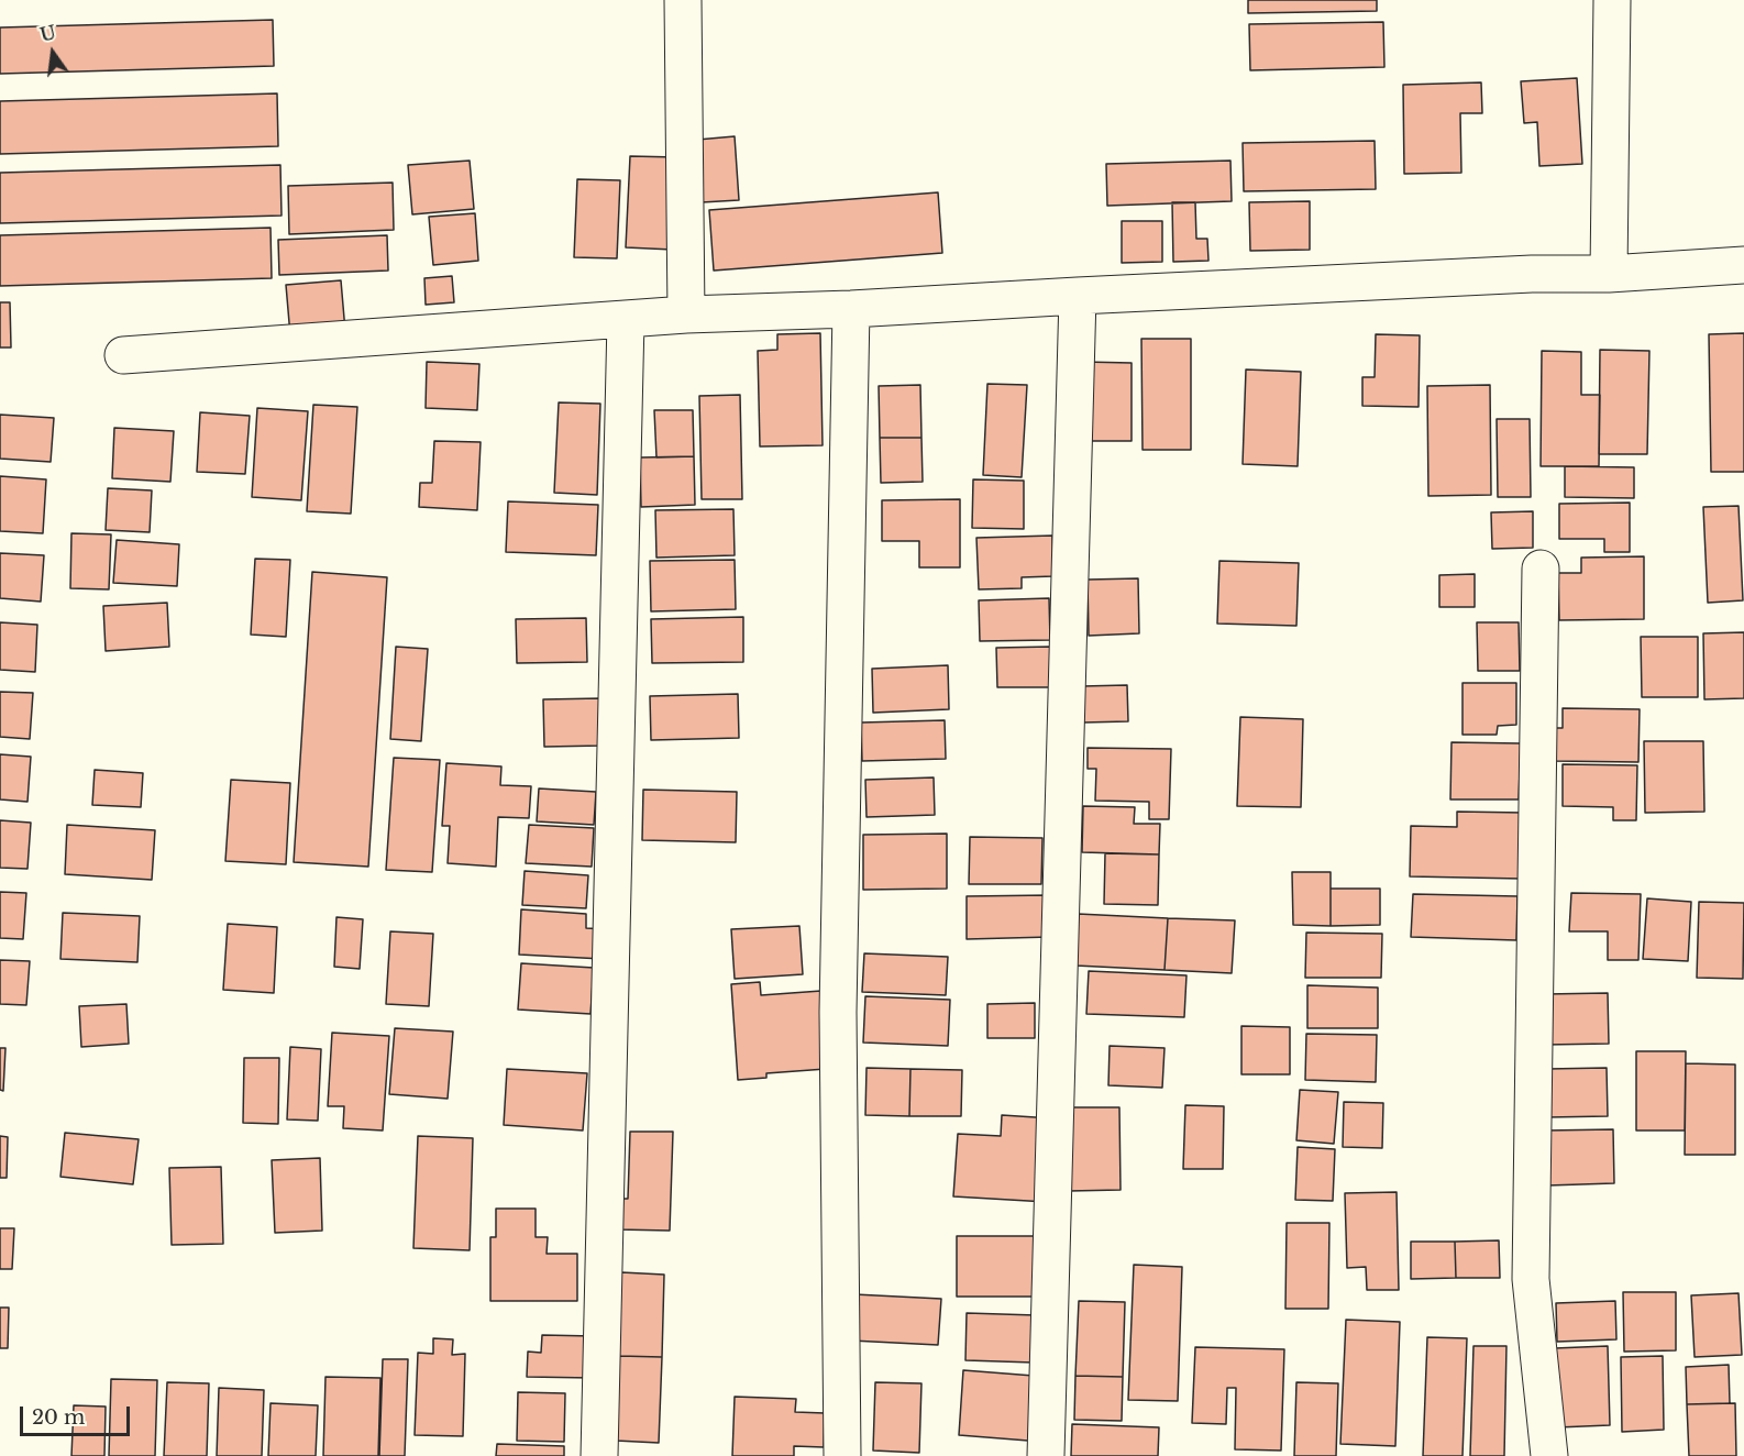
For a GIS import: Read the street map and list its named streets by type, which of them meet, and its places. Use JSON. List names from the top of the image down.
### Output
{
  "scale_bar": "20 m",
  "north": "top"
}
